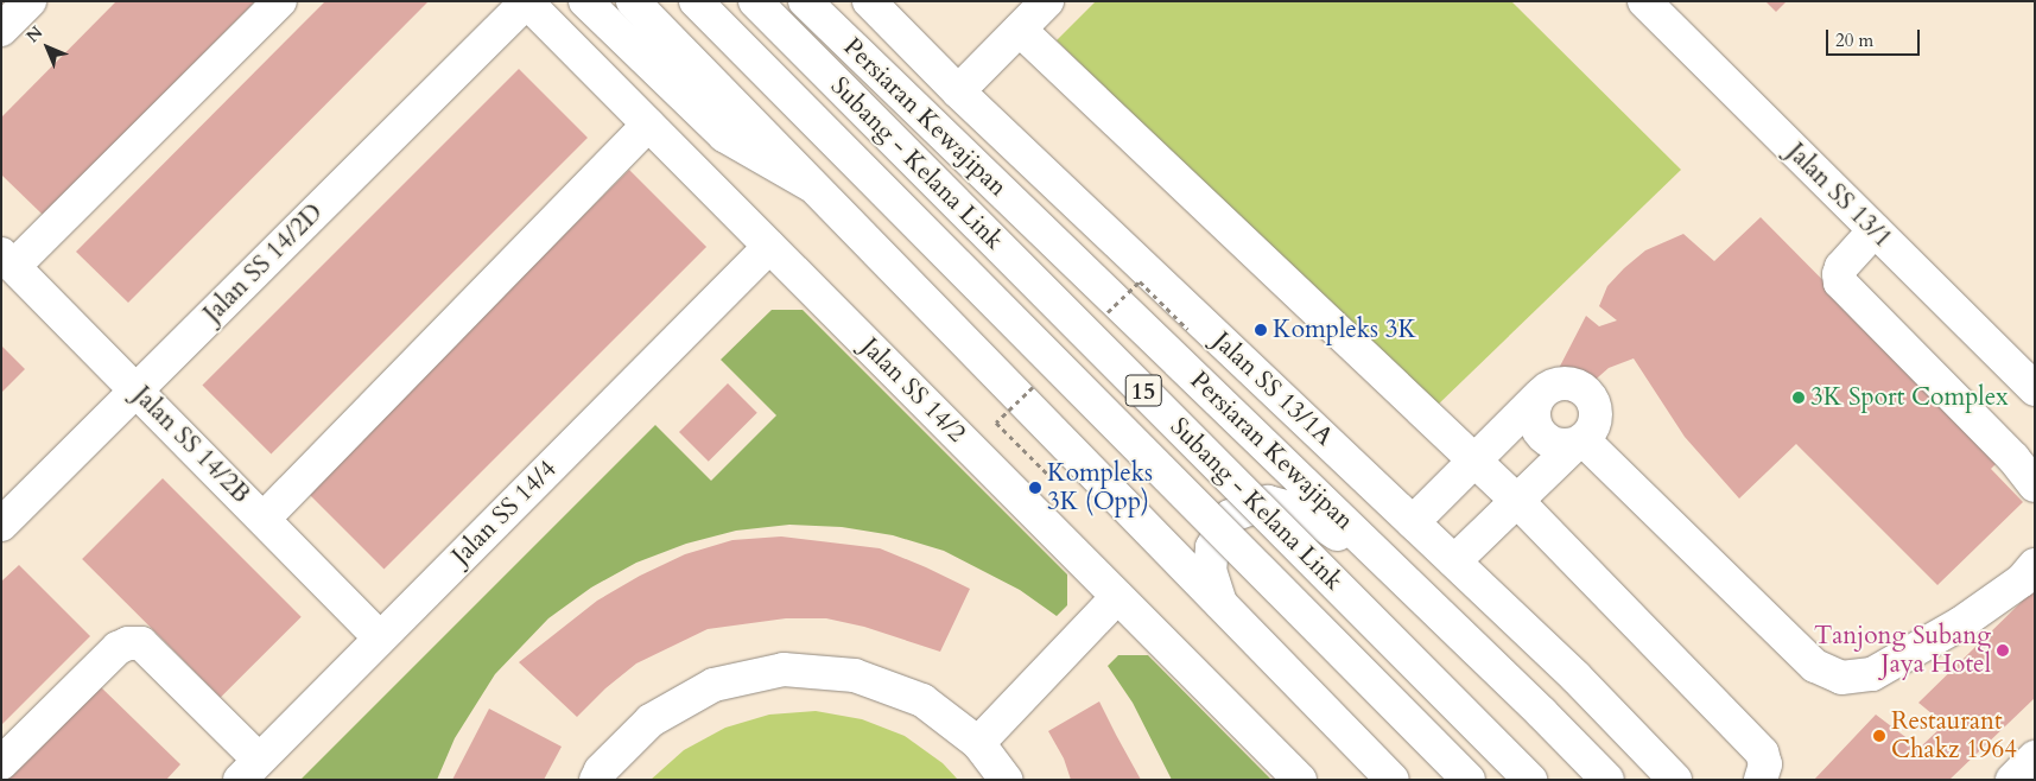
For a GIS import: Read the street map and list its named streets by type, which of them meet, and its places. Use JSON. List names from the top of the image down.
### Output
{
  "streets": {
    "main road": [
      "Persiaran Kewajipan",
      "Subang - Kelana Link",
      "Jalan SS 13/1",
      "Jalan SS 14/2D",
      "Jalan SS 13/1A",
      "Jalan SS 14/2",
      "15",
      "Jalan SS 14/2B",
      "Jalan SS 14/4"
    ]
  },
  "crossings": [
    ["Jalan SS 14/2D", "Jalan SS 14/2"],
    ["Jalan SS 14/2D", "Jalan SS 14/2B"],
    ["Jalan SS 14/2", "Jalan SS 14/4"],
    ["Jalan SS 14/2B", "Jalan SS 14/4"]
  ],
  "places": [
    "Kompleks 3K",
    "3K Sport Complex",
    "Kompleks 3K (Opp)",
    "Tanjong Subang Jaya Hotel",
    "Restaurant Chakz 1964"
  ],
  "scale_bar": "20 m",
  "north": "top left"
}
